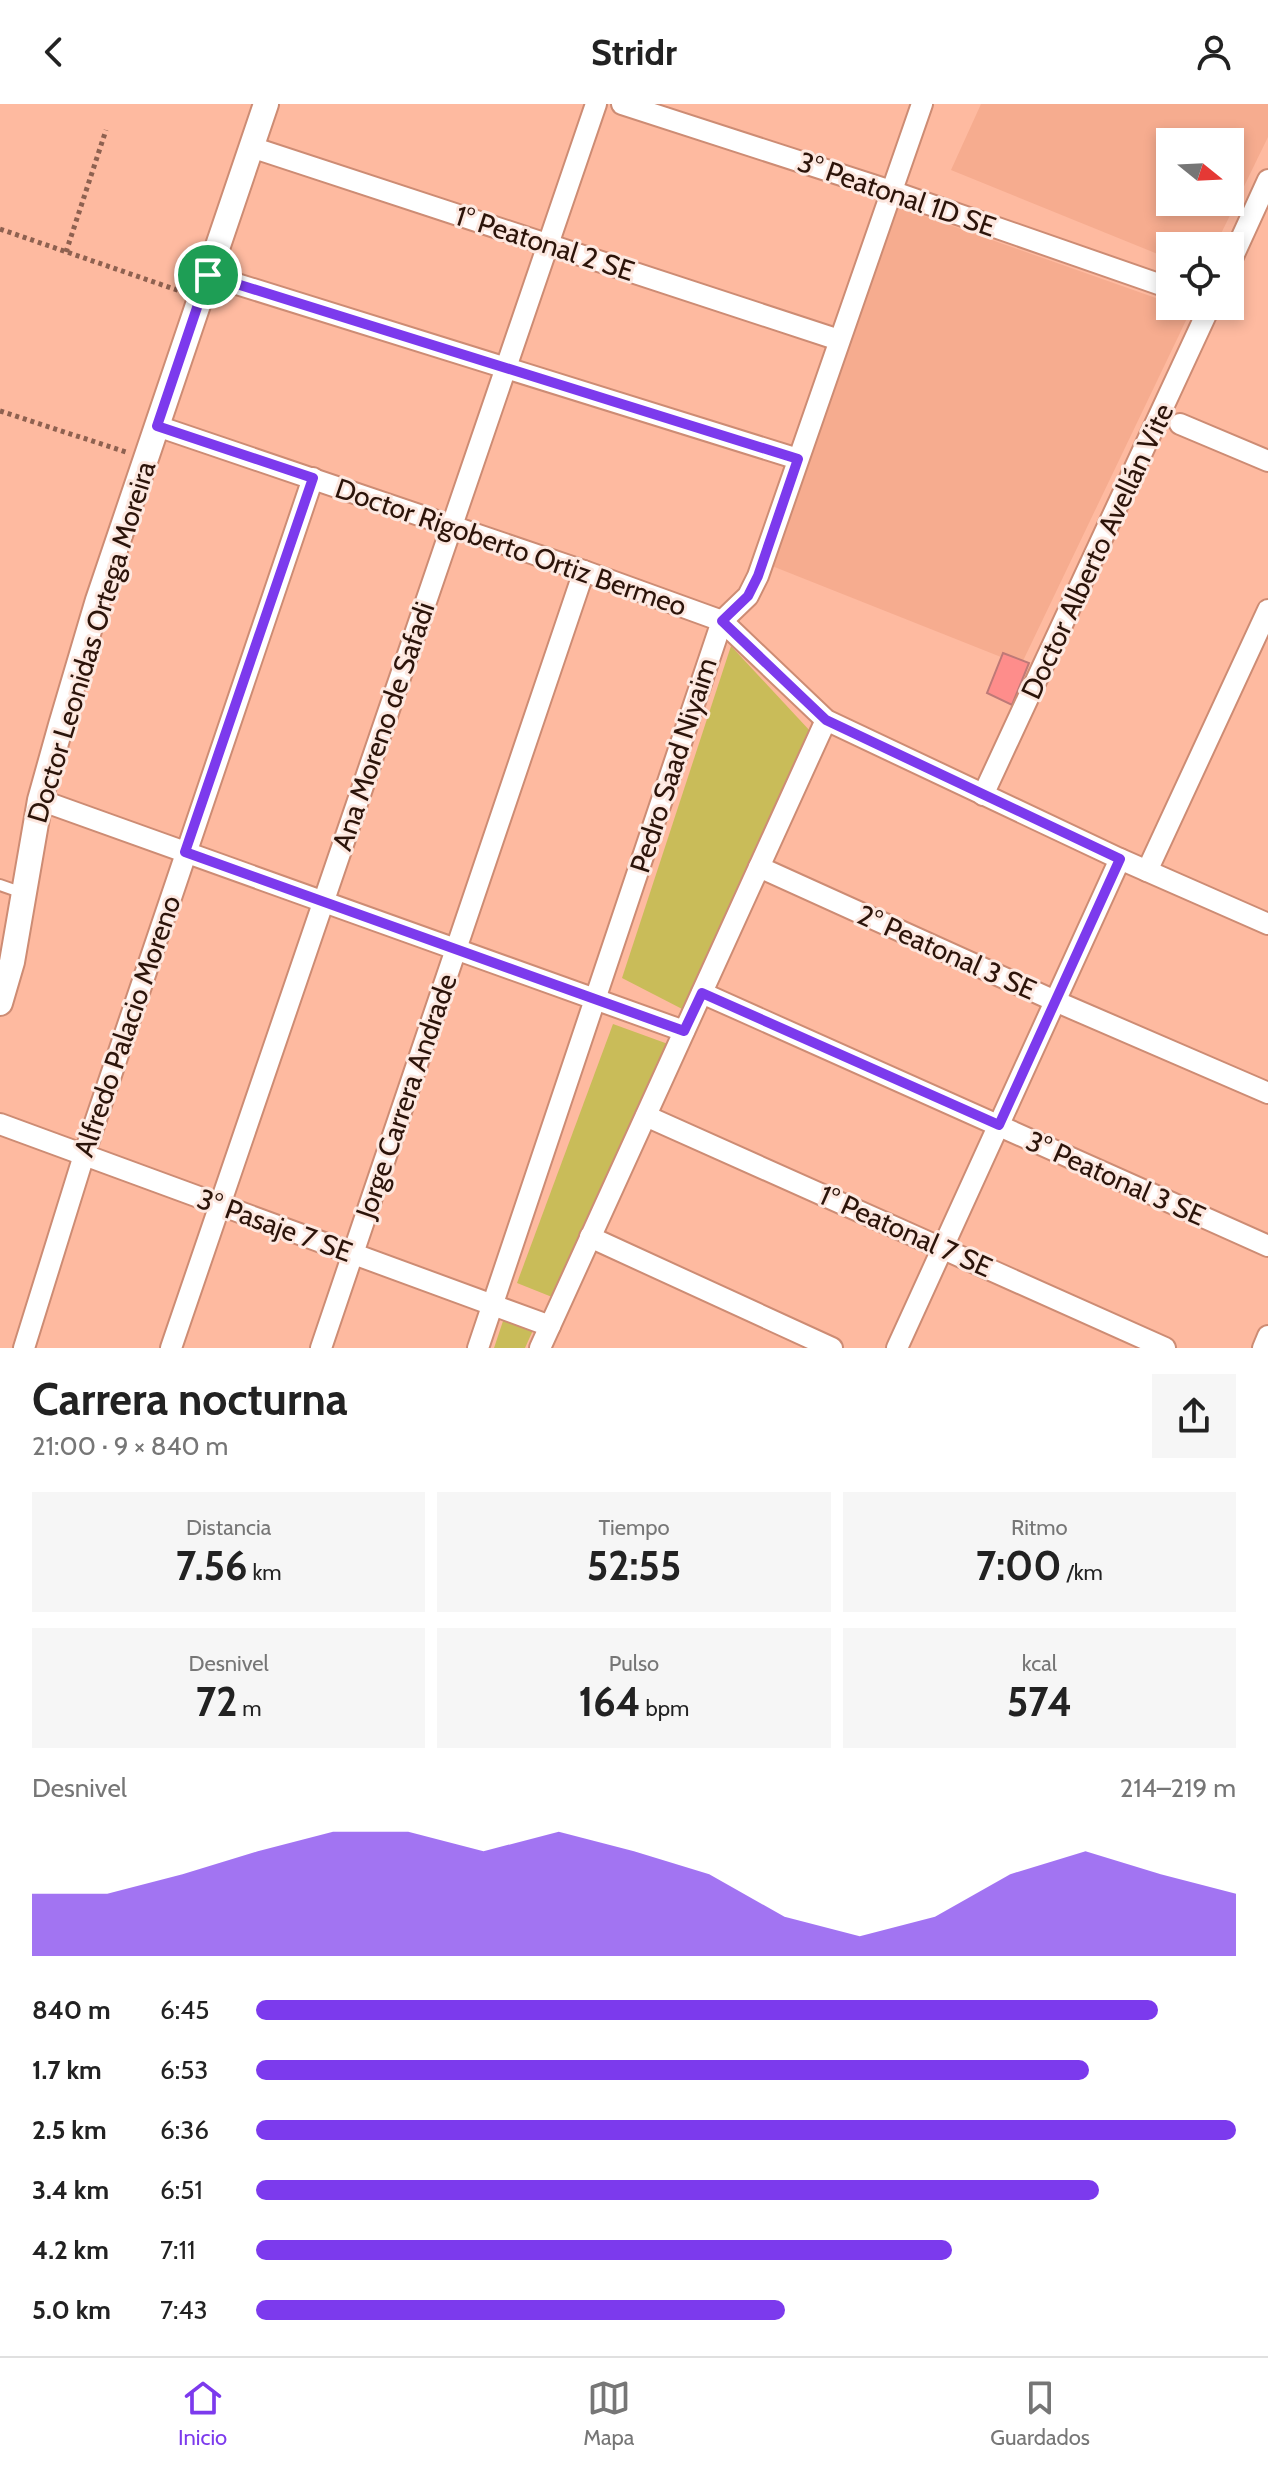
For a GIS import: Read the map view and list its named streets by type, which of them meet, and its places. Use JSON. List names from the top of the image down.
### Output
{
  "streets": {
    "street": [
      "3° Peatonal 1D SE",
      "1° Peatonal 2 SE",
      "Doctor Rigoberto Ortiz Bermeo",
      "Doctor Alberto Avellán Vite",
      "Doctor Leonidas Ortega Moreira",
      "Ana Moreno de Safadi",
      "Pedro Saad Niyaim",
      "2° Peatonal 3 SE",
      "Alfredo Palacio Moreno",
      "Jorge Carrera Andrade",
      "3° Peatonal 3 SE",
      "3° Pasaje 7 SE",
      "1° Peatonal 7 SE"
    ]
  },
  "crossings": [
    ["3° Peatonal 1D SE", "Pedro Saad Niyaim"],
    ["1° Peatonal 2 SE", "Doctor Leonidas Ortega Moreira"],
    ["1° Peatonal 2 SE", "Ana Moreno de Safadi"],
    ["1° Peatonal 2 SE", "Pedro Saad Niyaim"],
    ["Doctor Rigoberto Ortiz Bermeo", "Doctor Alberto Avellán Vite"],
    ["Doctor Rigoberto Ortiz Bermeo", "Doctor Leonidas Ortega Moreira"],
    ["Doctor Rigoberto Ortiz Bermeo", "Ana Moreno de Safadi"],
    ["Doctor Rigoberto Ortiz Bermeo", "Pedro Saad Niyaim"],
    ["Doctor Rigoberto Ortiz Bermeo", "Alfredo Palacio Moreno"],
    ["Doctor Rigoberto Ortiz Bermeo", "Jorge Carrera Andrade"],
    ["Ana Moreno de Safadi", "3° Pasaje 7 SE"],
    ["Pedro Saad Niyaim", "3° Pasaje 7 SE"],
    ["Alfredo Palacio Moreno", "3° Pasaje 7 SE"],
    ["Jorge Carrera Andrade", "3° Pasaje 7 SE"]
  ],
  "north": "right",
  "page": {
    "header": "Stridr",
    "heading": ["Carrera nocturna", "21:00 · 9 × 840 m"],
    "stats": [
      ["Distancia", "7.56 km"],
      ["Tiempo", "52:55"],
      ["Ritmo", "7:00 /km"],
      ["Desnivel", "72 m"],
      ["Pulso", "164 bpm"],
      ["kcal", "574"]
    ],
    "chart": ["Desnivel", "214–219 m"],
    "list": [
      {
        "name": "840 m",
        "note": "6:45"
      },
      {
        "name": "1.7 km",
        "note": "6:53"
      },
      {
        "name": "2.5 km",
        "note": "6:36"
      },
      {
        "name": "3.4 km",
        "note": "6:51"
      },
      {
        "name": "4.2 km",
        "note": "7:11"
      },
      {
        "name": "5.0 km",
        "note": "7:43"
      }
    ],
    "tabs": ["Inicio", "Mapa", "Guardados"]
  }
}
